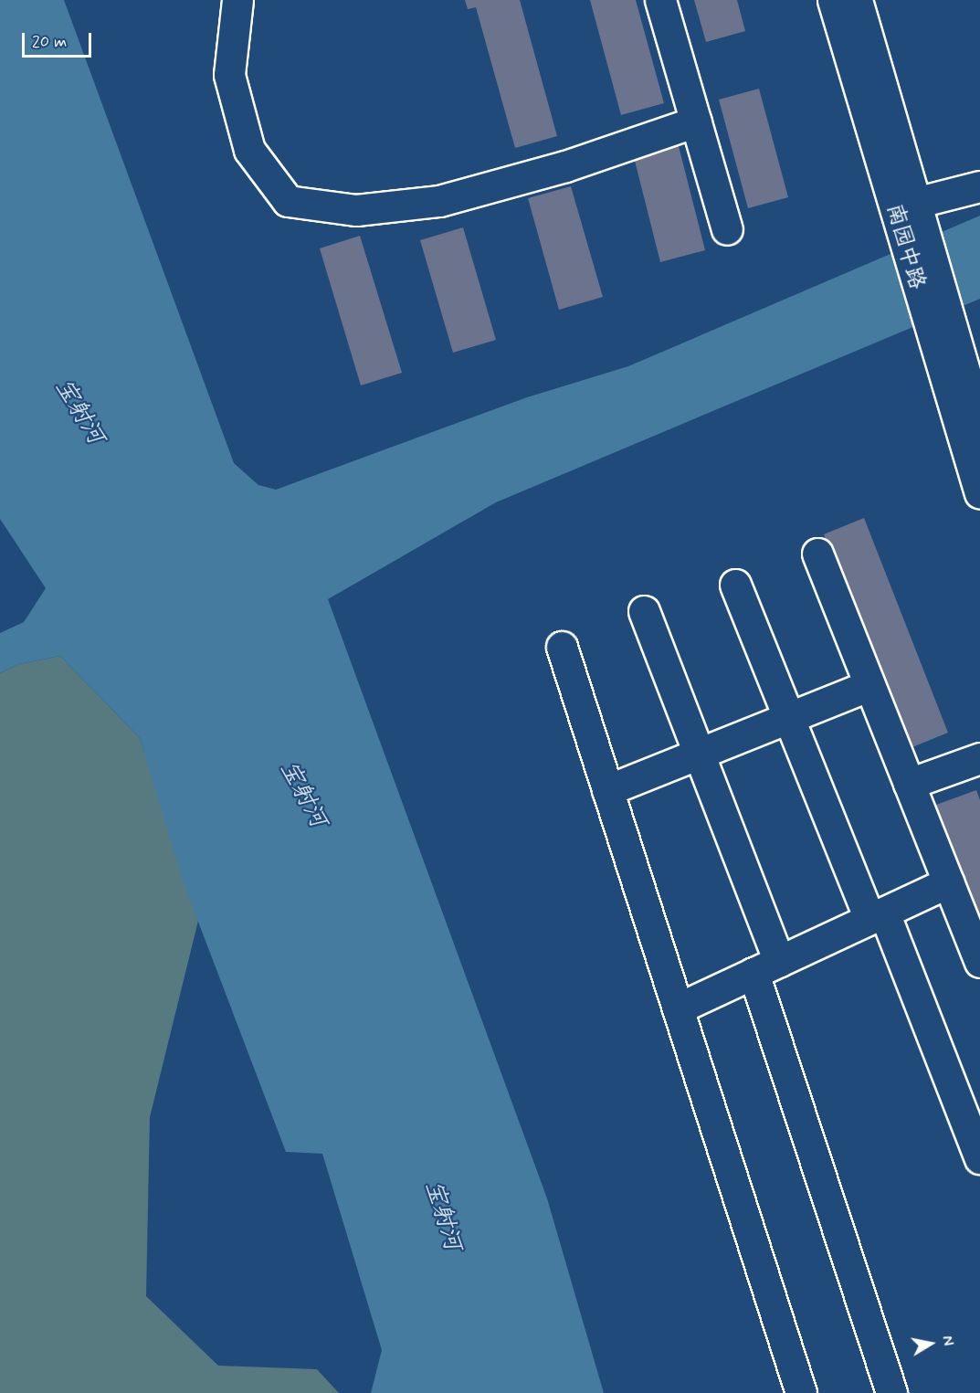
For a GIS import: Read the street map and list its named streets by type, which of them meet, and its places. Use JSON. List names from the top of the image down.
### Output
{
  "streets": {
    "street": ["南园中路"]
  },
  "water": ["宝射河"],
  "scale_bar": "20 m",
  "north": "right"
}
